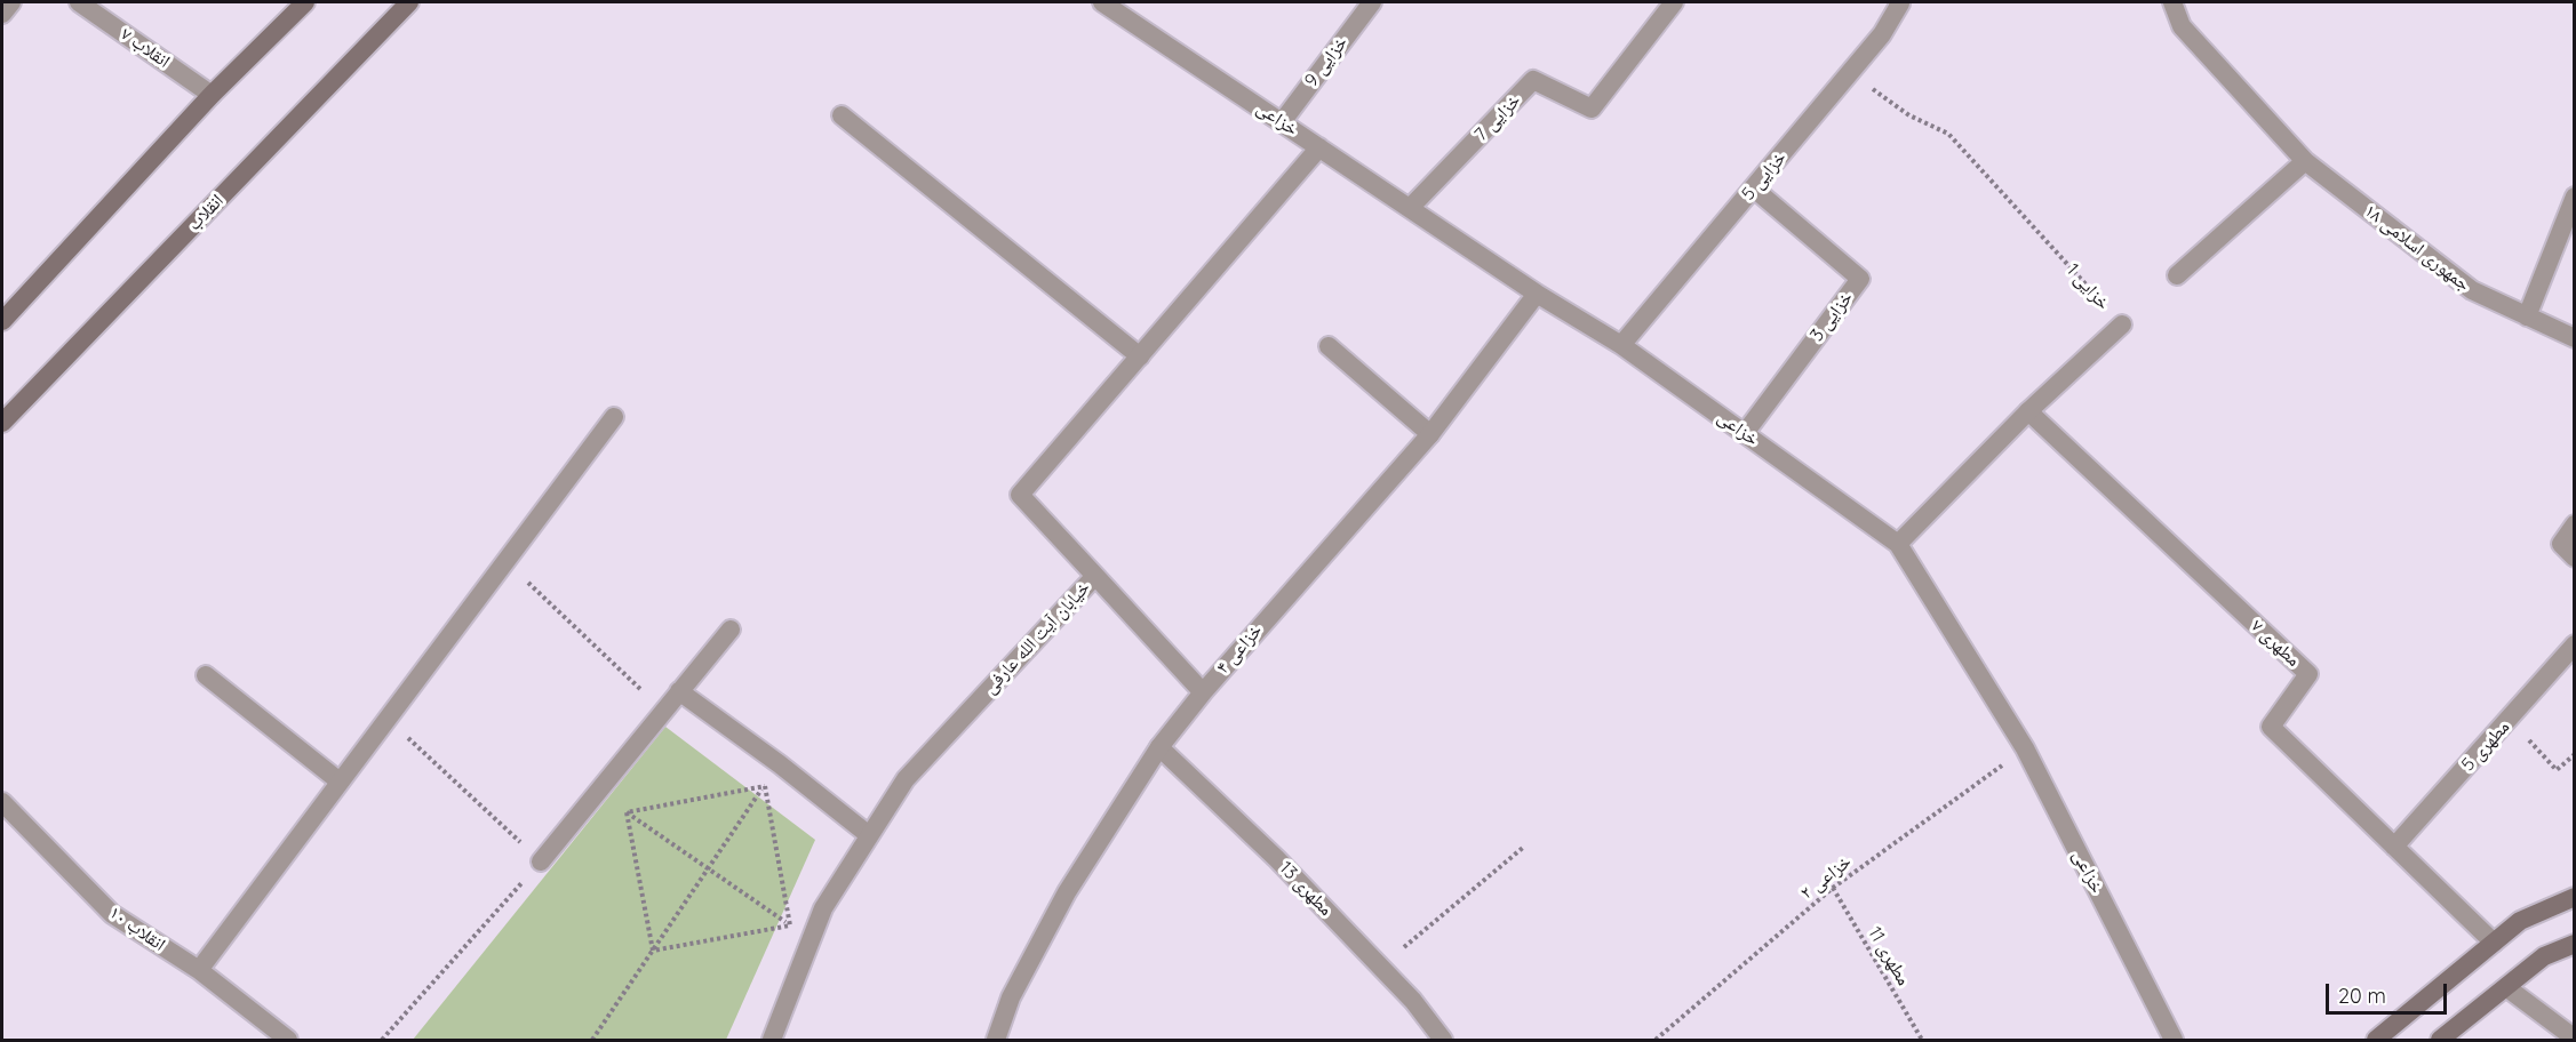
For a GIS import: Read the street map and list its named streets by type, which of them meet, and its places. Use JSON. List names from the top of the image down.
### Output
{
  "streets": {
    "main road": ["انقلاب"],
    "street": [
      "انقلاب ۷",
      "خزایی 9",
      "خزایی 7",
      "خزاعی",
      "خزایی 5",
      "جمهوری اسلامی ۱۸",
      "خزایی 1",
      "خزایی 3",
      "خیابان آیت الله عارفی",
      "مطهری ۷",
      "خزاعی ۴",
      "مطهری 5",
      "مطهری 13",
      "انقلاب ۱۰"
    ],
    "path": ["خزاعی ۲", "مطهری 11"]
  },
  "crossings": [
    ["خزایی 9", "خزاعی"],
    ["خزایی 7", "خزاعی"],
    ["خزاعی", "خزایی 5"],
    ["خزاعی", "خزایی 1"],
    ["خزاعی", "خزایی 3"],
    ["خزاعی", "خیابان آیت الله عارفی"],
    ["خزاعی", "خزاعی ۴"],
    ["خزاعی", "خزاعی ۲"],
    ["خزایی 5", "خزایی 1"],
    ["خزایی 5", "خزایی 3"],
    ["خزایی 1", "مطهری ۷"],
    ["مطهری ۷", "مطهری 5"],
    ["خزاعی ۴", "مطهری 13"],
    ["خزاعی ۲", "مطهری 11"]
  ],
  "scale_bar": "20 m"
}
